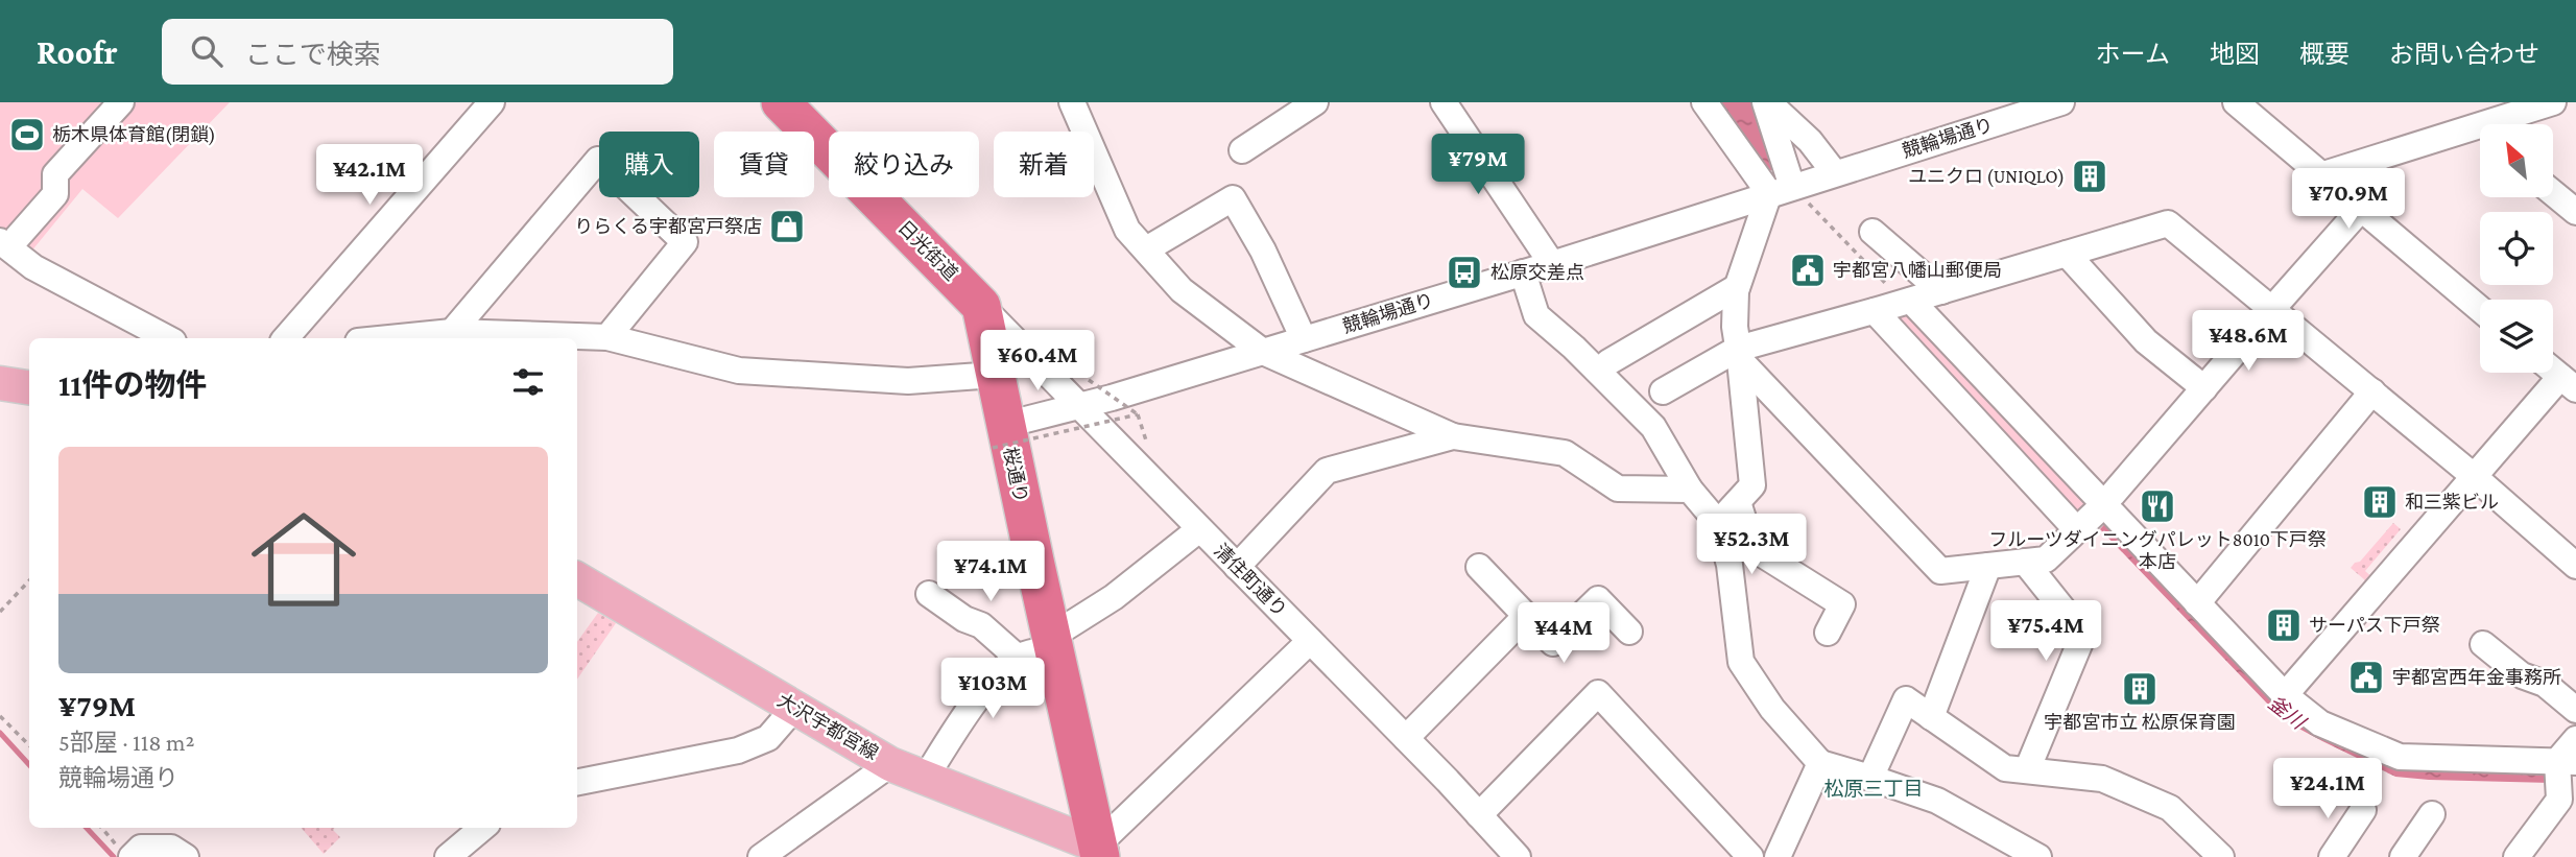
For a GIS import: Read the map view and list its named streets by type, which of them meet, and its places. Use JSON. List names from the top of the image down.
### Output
{
  "streets": {
    "highway": ["日光街道", "桜通り"],
    "main road": ["大沢宇都宮線"],
    "street": ["競輪場通り", "清住町通り"]
  },
  "crossings": [
    ["競輪場通り", "桜通り"],
    ["競輪場通り", "清住町通り"],
    ["日光街道", "桜通り"],
    ["日光街道", "清住町通り"],
    ["桜通り", "清住町通り"],
    ["桜通り", "大沢宇都宮線"]
  ],
  "districts": ["松原三丁目"],
  "water": ["釜川"],
  "places": {
    "sports": ["栃木県体育館(閉鎖)"],
    "building": [
      "ユニクロ (UNIQLO)",
      "和三紫ビル",
      "サーパス下戸祭",
      "宇都宮市立 松原保育園"
    ],
    "shop": ["りらくる宇都宮戸祭店"],
    "public building": ["宇都宮八幡山郵便局", "宇都宮西年金事務所"],
    "bus stop": ["松原交差点"],
    "restaurant": ["フルーツダイニングパレット8010下戸祭 本店"]
  },
  "north": "top left",
  "page": {
    "header": "Roofr",
    "search": "ここで検索",
    "nav": [
      "ホーム",
      "地図",
      "概要",
      "お問い合わせ"
    ],
    "chip": [
      "購入",
      "賃貸",
      "絞り込み",
      "新着"
    ],
    "price": [
      "¥79M",
      "¥42.1M",
      "¥70.9M",
      "¥48.6M",
      "¥60.4M",
      "¥52.3M",
      "¥74.1M",
      "¥75.4M",
      "¥44M",
      "¥103M",
      "¥24.1M"
    ],
    "heading": "11件の物件",
    "list": [
      {
        "name": "¥79M",
        "note": "5部屋 · 118 m² · 競輪場通り"
      }
    ]
  }
}
